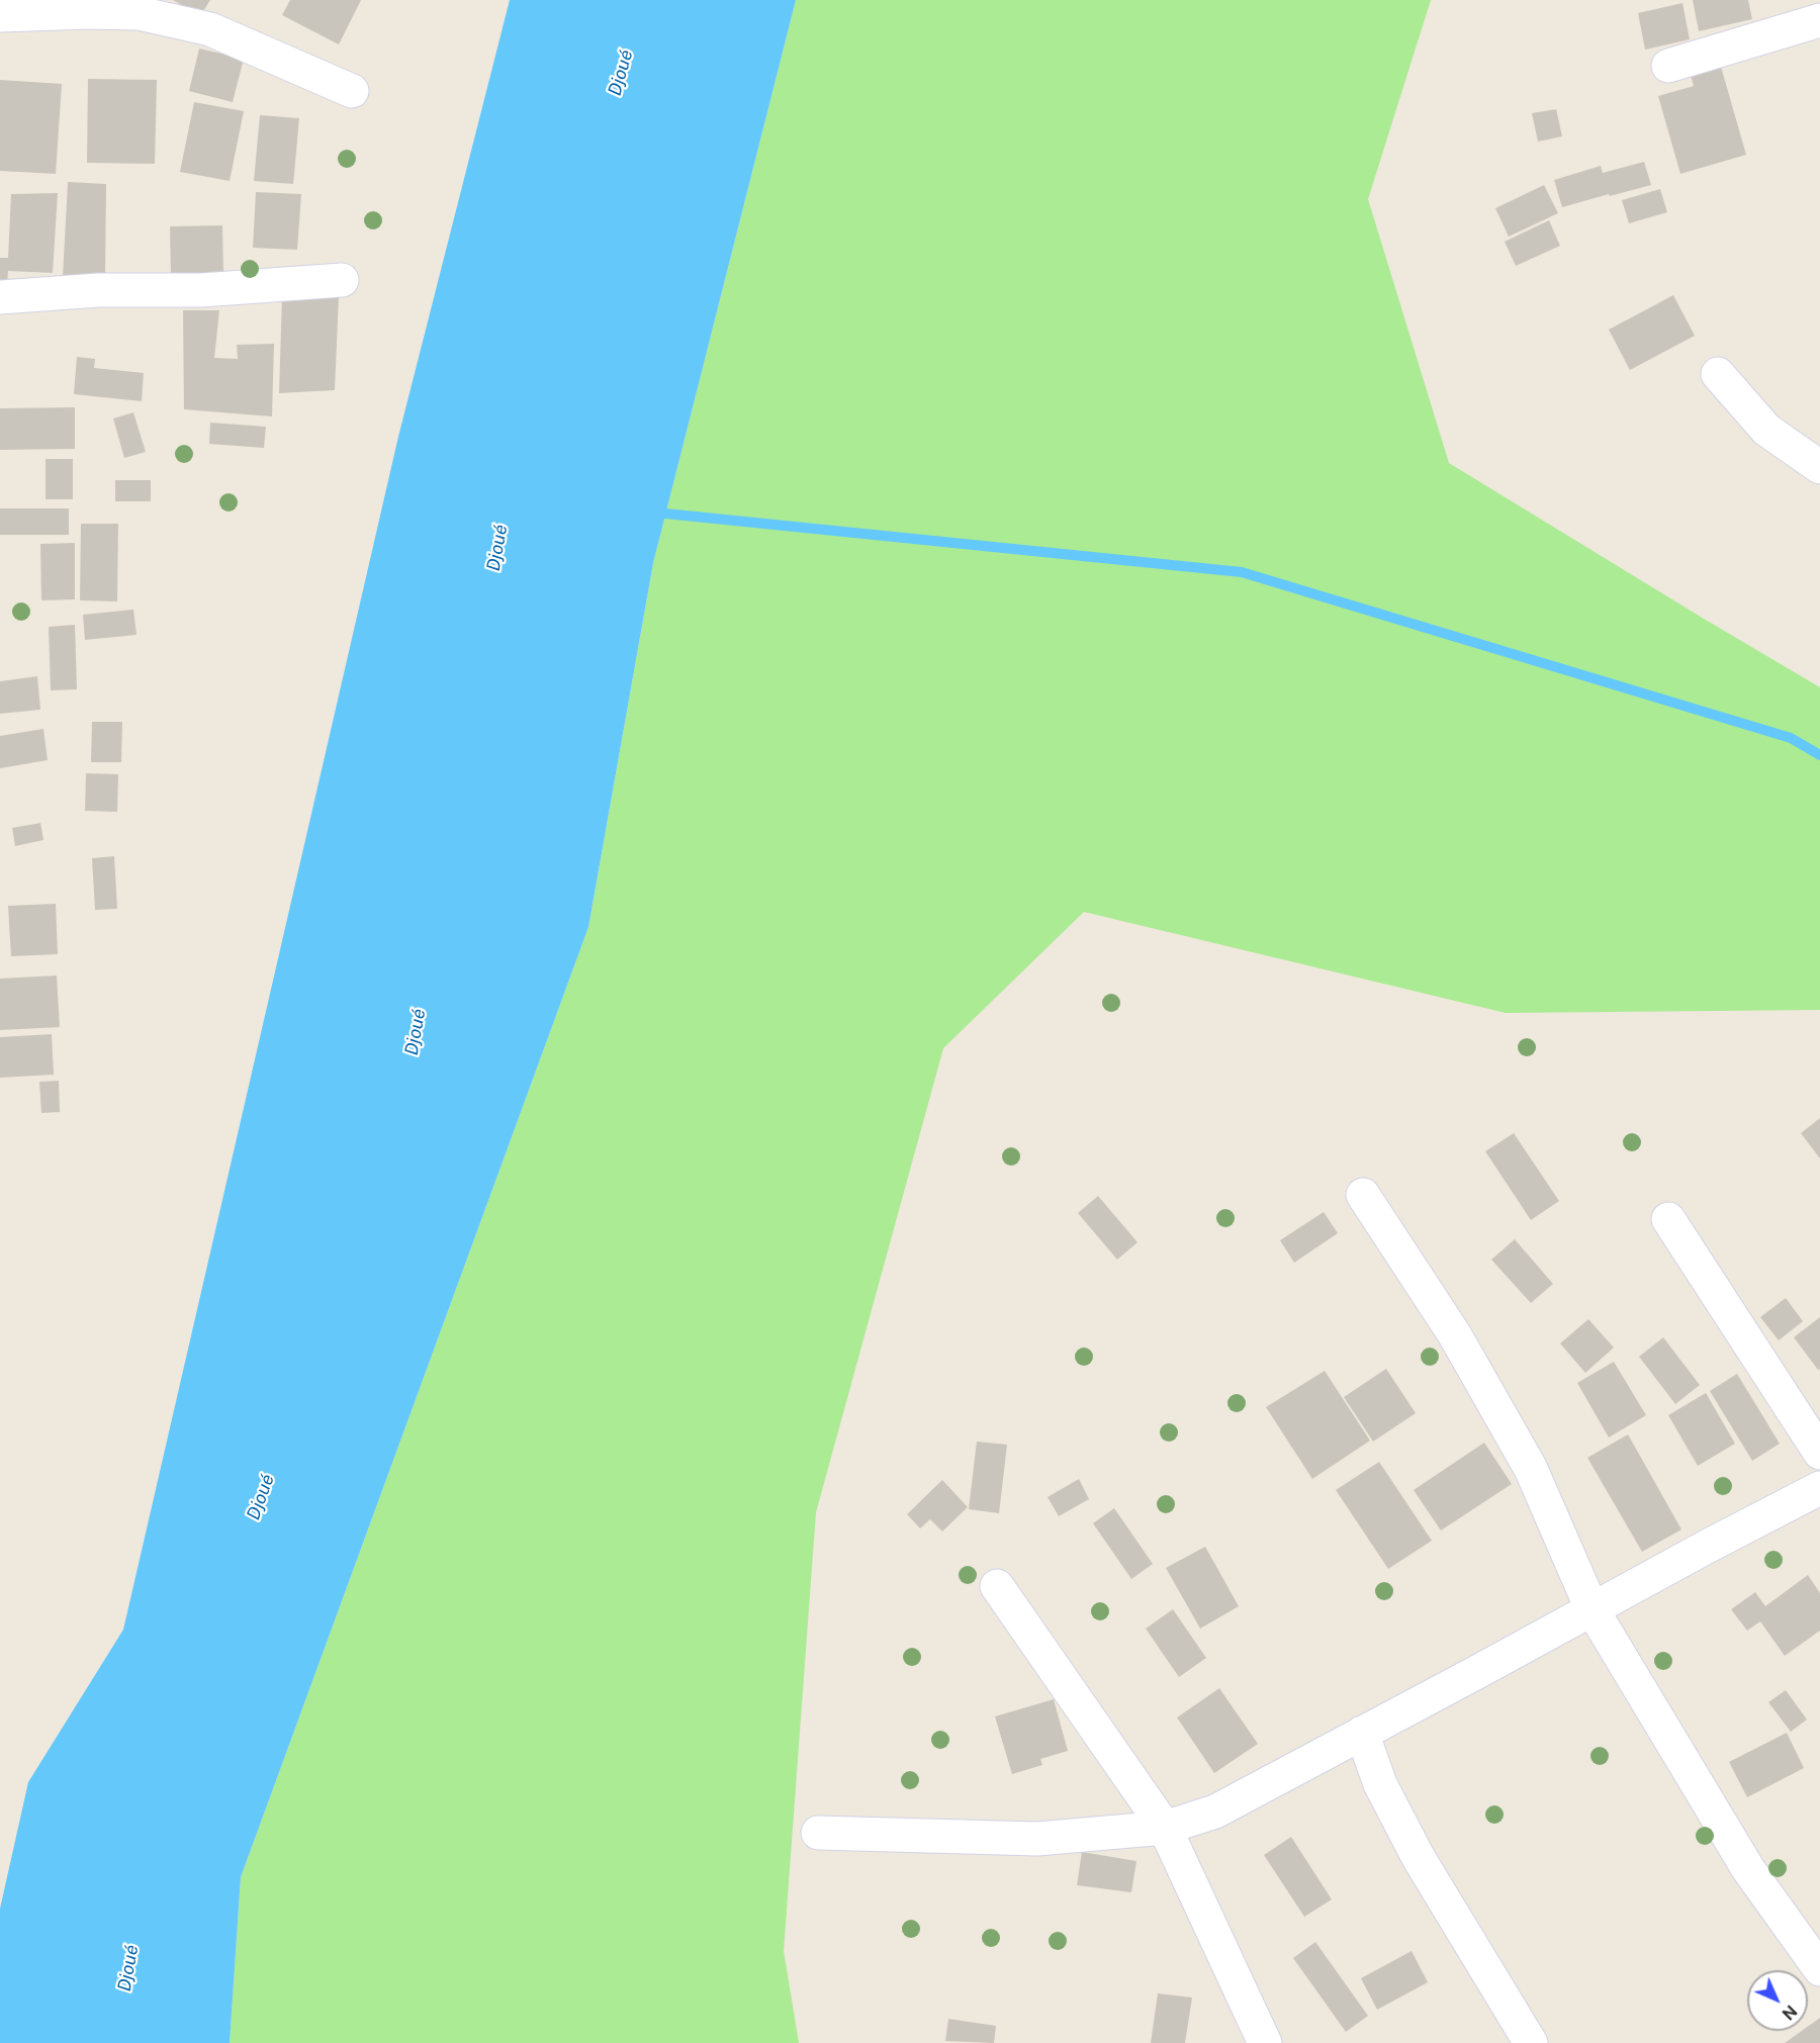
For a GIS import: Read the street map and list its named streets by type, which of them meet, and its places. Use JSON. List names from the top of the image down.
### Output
{
  "water": ["Djoué"],
  "north": "bottom right"
}
